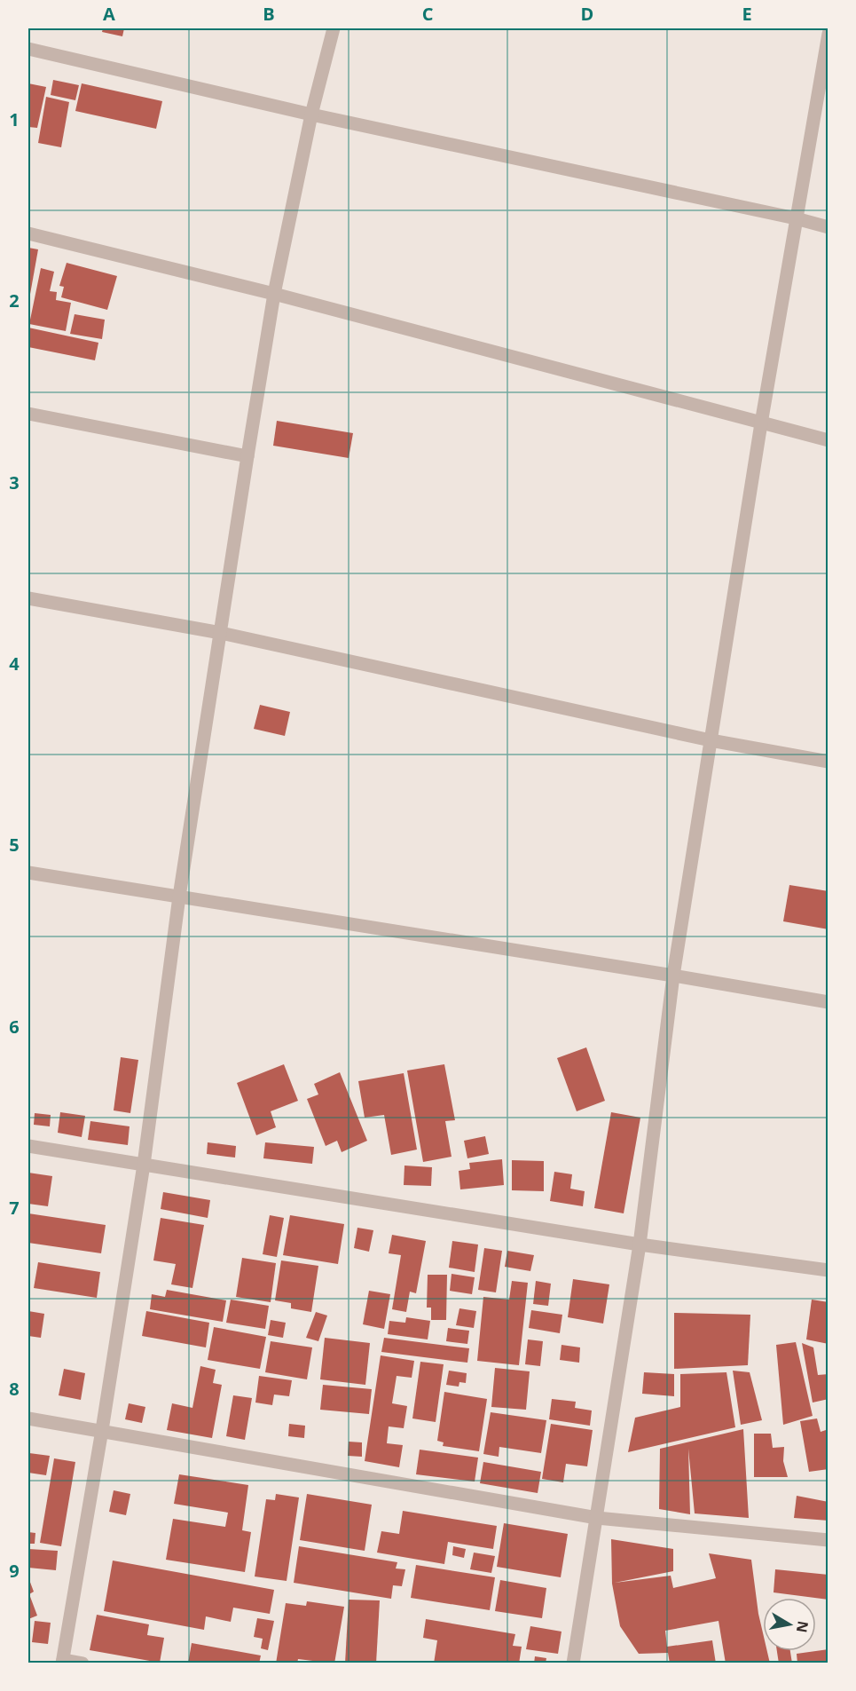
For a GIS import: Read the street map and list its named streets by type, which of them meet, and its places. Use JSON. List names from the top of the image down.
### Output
{
  "north": "right",
  "grid": {
    "columns": [
      "A",
      "B",
      "C",
      "D",
      "E"
    ],
    "rows": [
      "1",
      "2",
      "3",
      "4",
      "5",
      "6",
      "7",
      "8",
      "9"
    ]
  }
}
